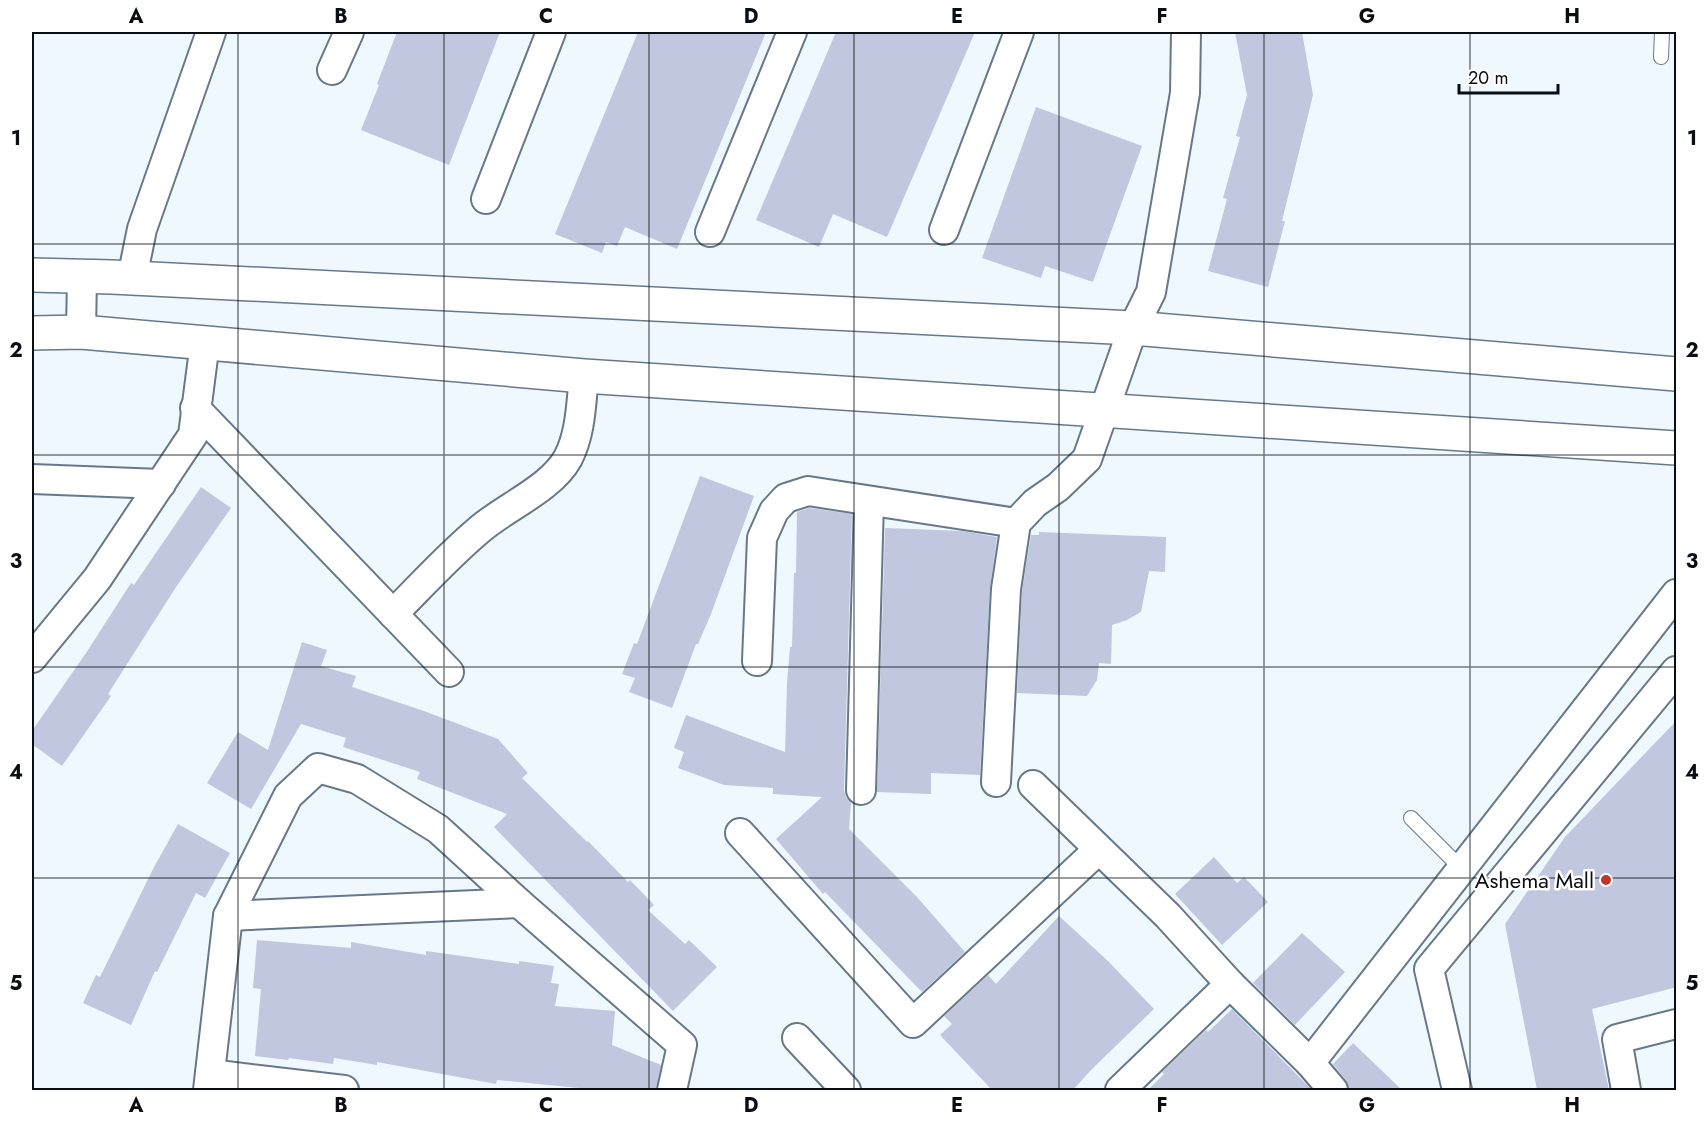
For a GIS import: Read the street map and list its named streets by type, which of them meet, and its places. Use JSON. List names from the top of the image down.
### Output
{
  "places": ["Ashema Mall"],
  "scale_bar": "20 m",
  "grid": {
    "columns": [
      "A",
      "B",
      "C",
      "D",
      "E",
      "F",
      "G",
      "H"
    ],
    "rows": [
      "1",
      "2",
      "3",
      "4",
      "5"
    ]
  }
}
